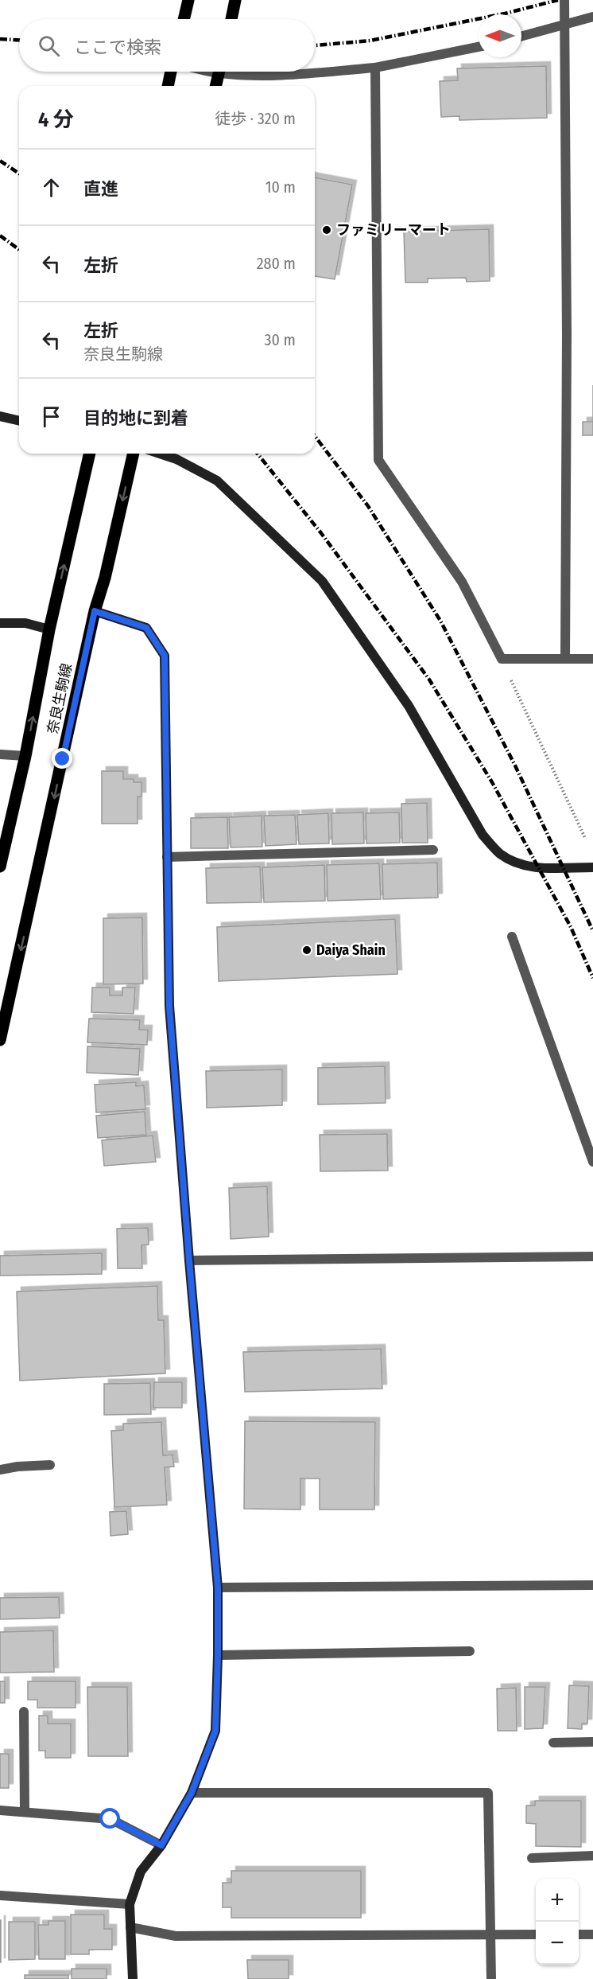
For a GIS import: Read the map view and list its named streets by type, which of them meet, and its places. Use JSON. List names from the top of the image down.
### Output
{
  "streets": {
    "main road": ["奈良生駒線"]
  },
  "places": ["ファミリーマート", "Daiya Shain"],
  "north": "left",
  "page": {
    "search": "ここで検索",
    "heading": ["4 分", "徒歩 · 320 m"],
    "list": [
      ["直進", "10 m"],
      ["左折", "280 m"],
      ["左折", "奈良生駒線", "30 m"],
      "目的地に到着"
    ],
    "map_buttons": ["+", "−"]
  }
}
